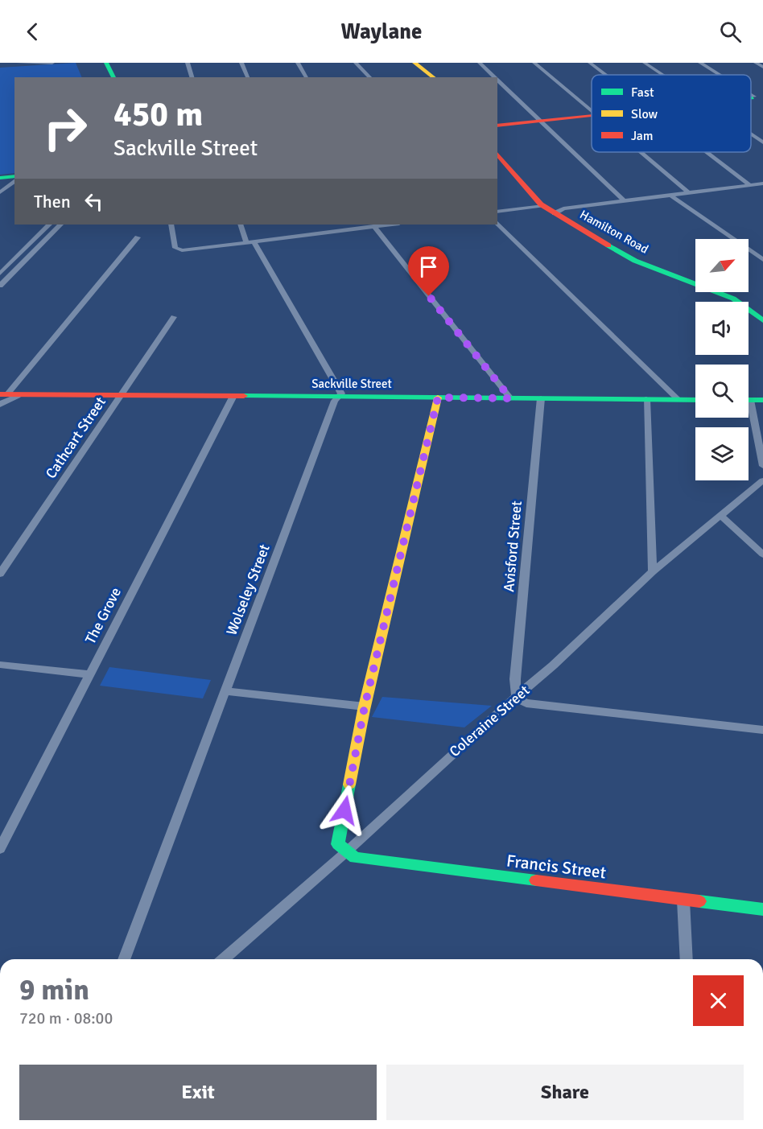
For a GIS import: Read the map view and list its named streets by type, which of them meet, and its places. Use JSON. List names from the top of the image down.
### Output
{
  "streets": {
    "main road": ["Hamilton Road", "Sackville Street", "Francis Street"],
    "street": [
      "Cathcart Street",
      "Avisford Street",
      "Wolseley Street",
      "The Grove",
      "Coleraine Street"
    ]
  },
  "crossings": [
    ["Sackville Street", "Cathcart Street"],
    ["Sackville Street", "Avisford Street"],
    ["Sackville Street", "Wolseley Street"],
    ["Sackville Street", "The Grove"],
    ["Avisford Street", "Coleraine Street"],
    ["Coleraine Street", "Francis Street"]
  ],
  "legend": ["Fast", "Slow", "Jam"],
  "north": "top right",
  "page": {
    "header": "Waylane",
    "turn": ["450 m", "Sackville Street"],
    "then": "Then",
    "heading": ["9 min", "720 m · 08:00"],
    "buttons": ["Exit", "Share"]
  }
}
